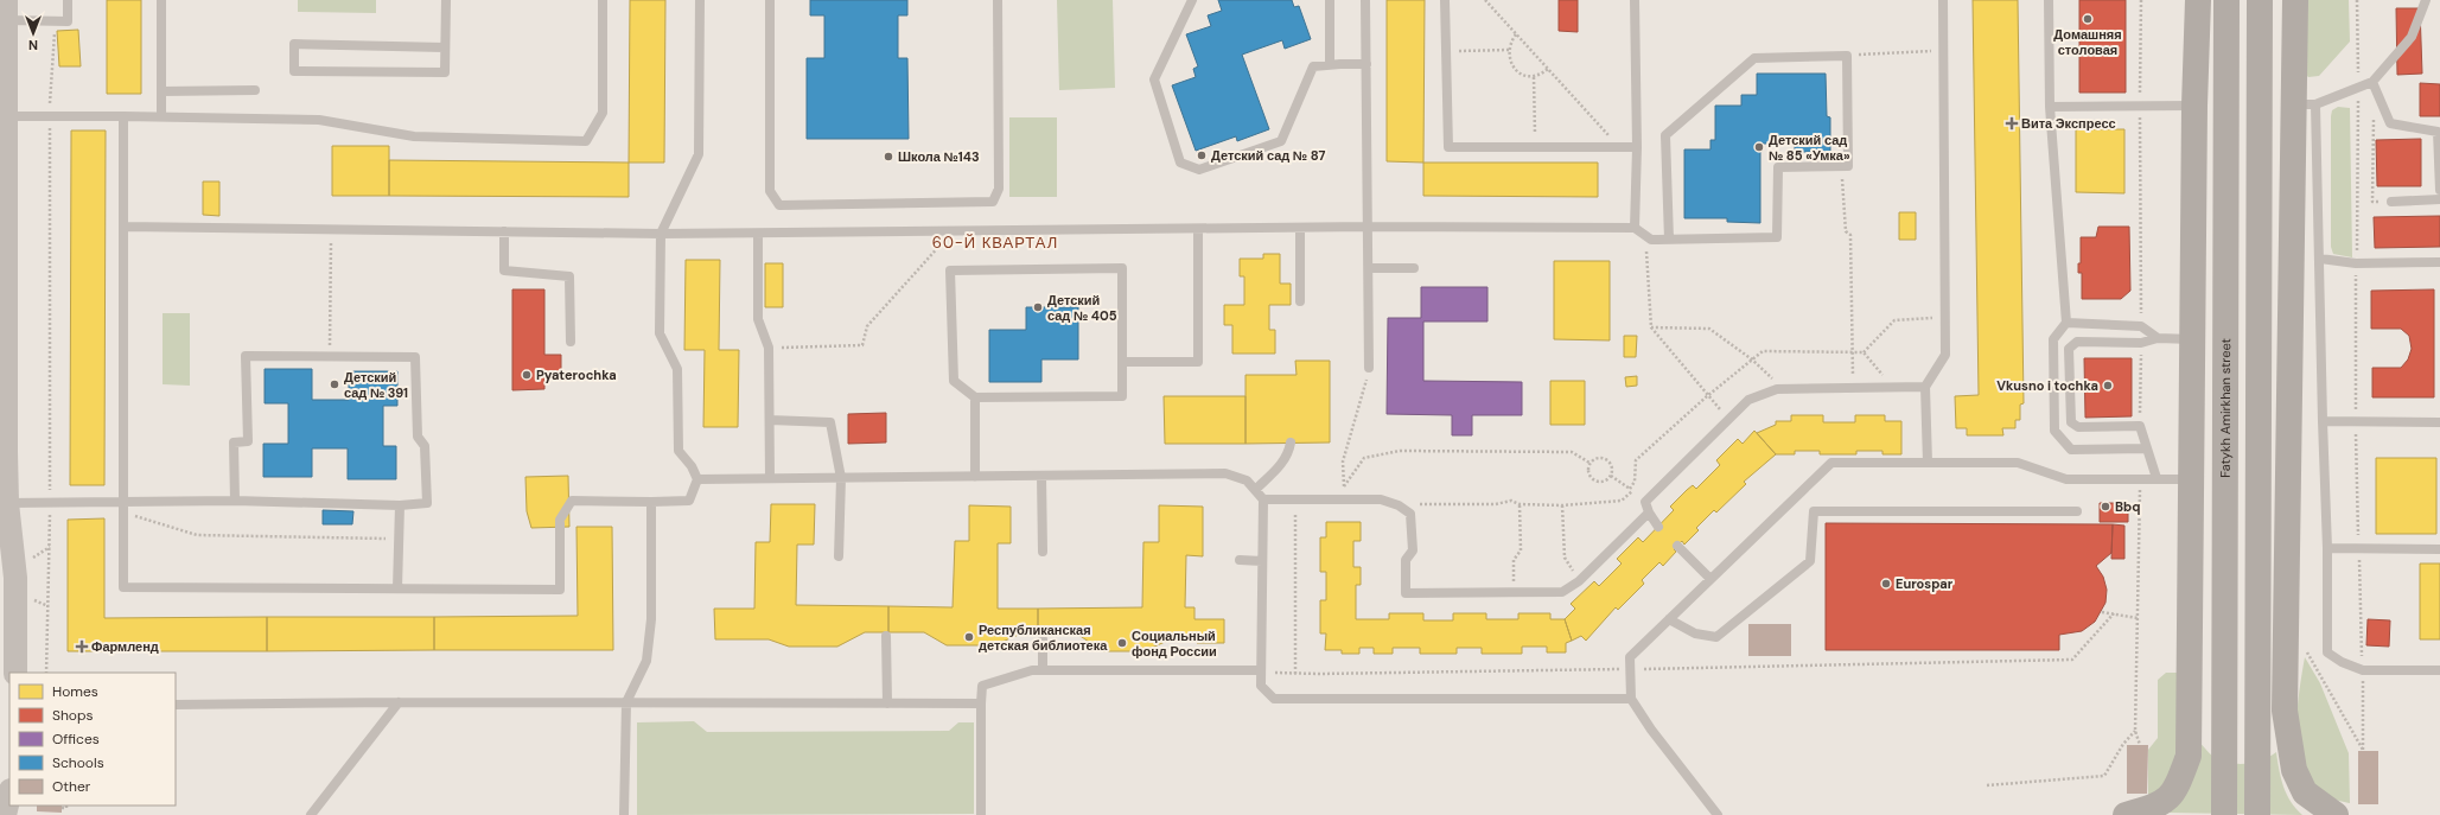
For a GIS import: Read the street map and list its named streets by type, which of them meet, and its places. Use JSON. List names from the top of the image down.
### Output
{
  "streets": {
    "main road": ["Fatykh Amirkhan street"]
  },
  "districts": ["60-Й КВАРТАЛ"],
  "places": {
    "other": [
      "Домашняя столовая",
      "Детский сад № 85 «Умка»",
      "Детский сад № 87",
      "Школа №143",
      "Детский сад № 405",
      "Pyaterochka",
      "Детский сад № 391",
      "Vkusno i tochka",
      "Bbq",
      "Eurospar",
      "Республиканская детская библиотека",
      "Социальный фонд России"
    ],
    "health": ["Вита Экспресс", "Фармленд"]
  },
  "legend": [
    "Homes",
    "Shops",
    "Offices",
    "Schools",
    "Other"
  ],
  "north": "bottom"
}
